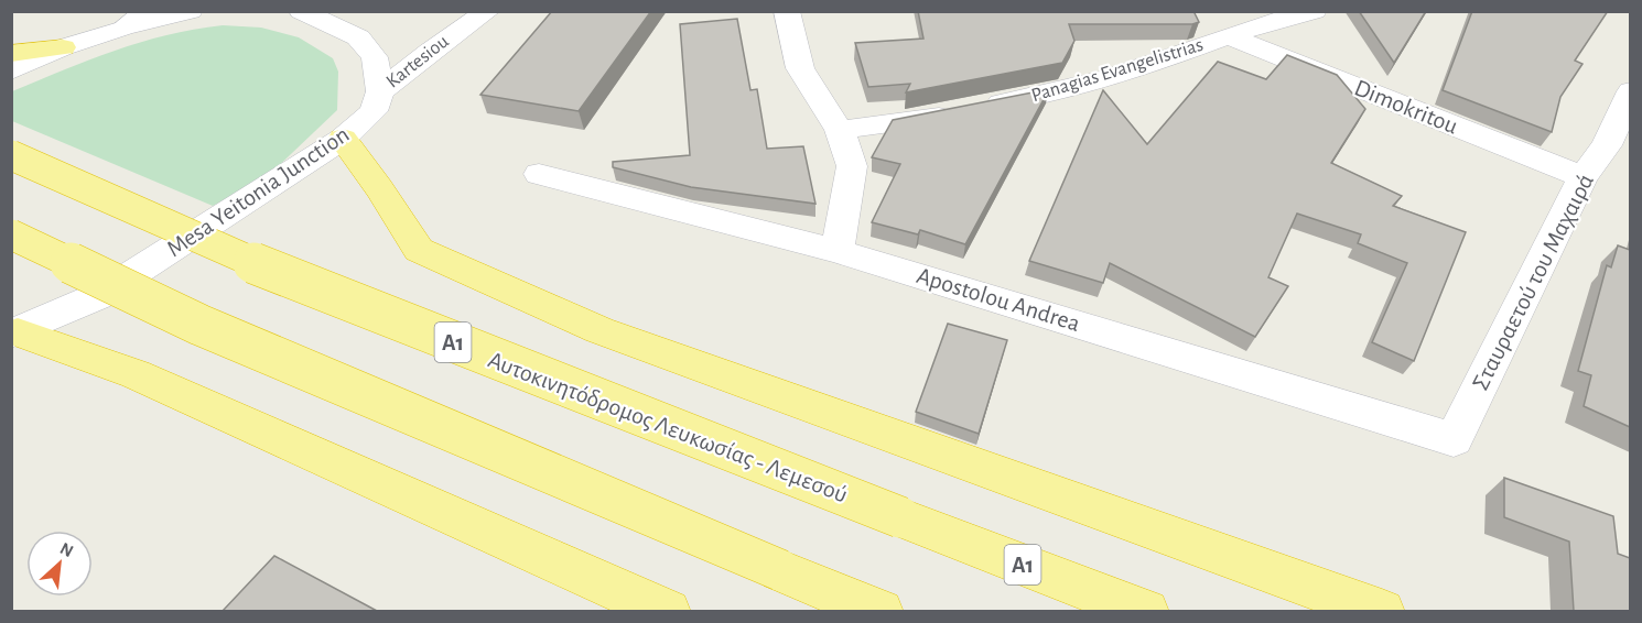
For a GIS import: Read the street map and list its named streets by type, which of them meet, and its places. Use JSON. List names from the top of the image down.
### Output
{
  "streets": {
    "highway": ["A1", "Αυτοκινητόδρομος Λευκωσίας - Λεμεσού"],
    "street": [
      "Kartesiou",
      "Panagias Evangelistrias",
      "Dimokritou",
      "Mesa Yeitonia Junction",
      "Σταυραετού του Μαχαιρά",
      "Apostolou Andrea"
    ]
  },
  "crossings": [
    ["Kartesiou", "Mesa Yeitonia Junction"],
    ["Panagias Evangelistrias", "Dimokritou"],
    ["Dimokritou", "Σταυραετού του Μαχαιρά"],
    ["Σταυραετού του Μαχαιρά", "Apostolou Andrea"]
  ],
  "north": "top right"
}
